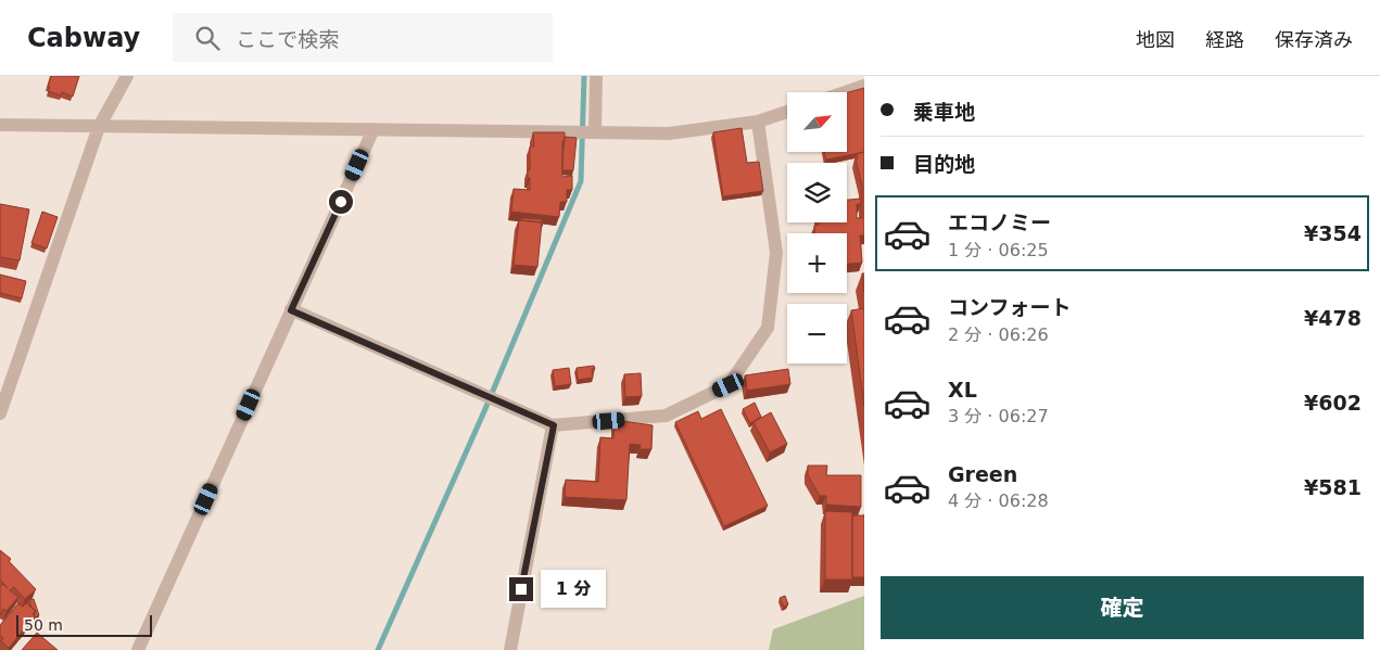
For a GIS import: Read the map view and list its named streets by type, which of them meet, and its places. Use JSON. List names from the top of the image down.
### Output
{
  "scale_bar": "50 m",
  "north": "top right",
  "page": {
    "header": "Cabway",
    "search": "ここで検索",
    "nav": ["地図", "経路", "保存済み"],
    "banner": ["乗車地", "目的地"],
    "map_buttons": ["+", "−"],
    "list": [
      {
        "name": "エコノミー",
        "note": "1 分 · 06:25",
        "value": "¥354"
      },
      {
        "name": "コンフォート",
        "note": "2 分 · 06:26",
        "value": "¥478"
      },
      {
        "name": "XL",
        "note": "3 分 · 06:27",
        "value": "¥602"
      },
      {
        "name": "Green",
        "note": "4 分 · 06:28",
        "value": "¥581"
      }
    ],
    "buttons": "確定",
    "bubble": "1 分",
    "scale": "50 m"
  }
}
